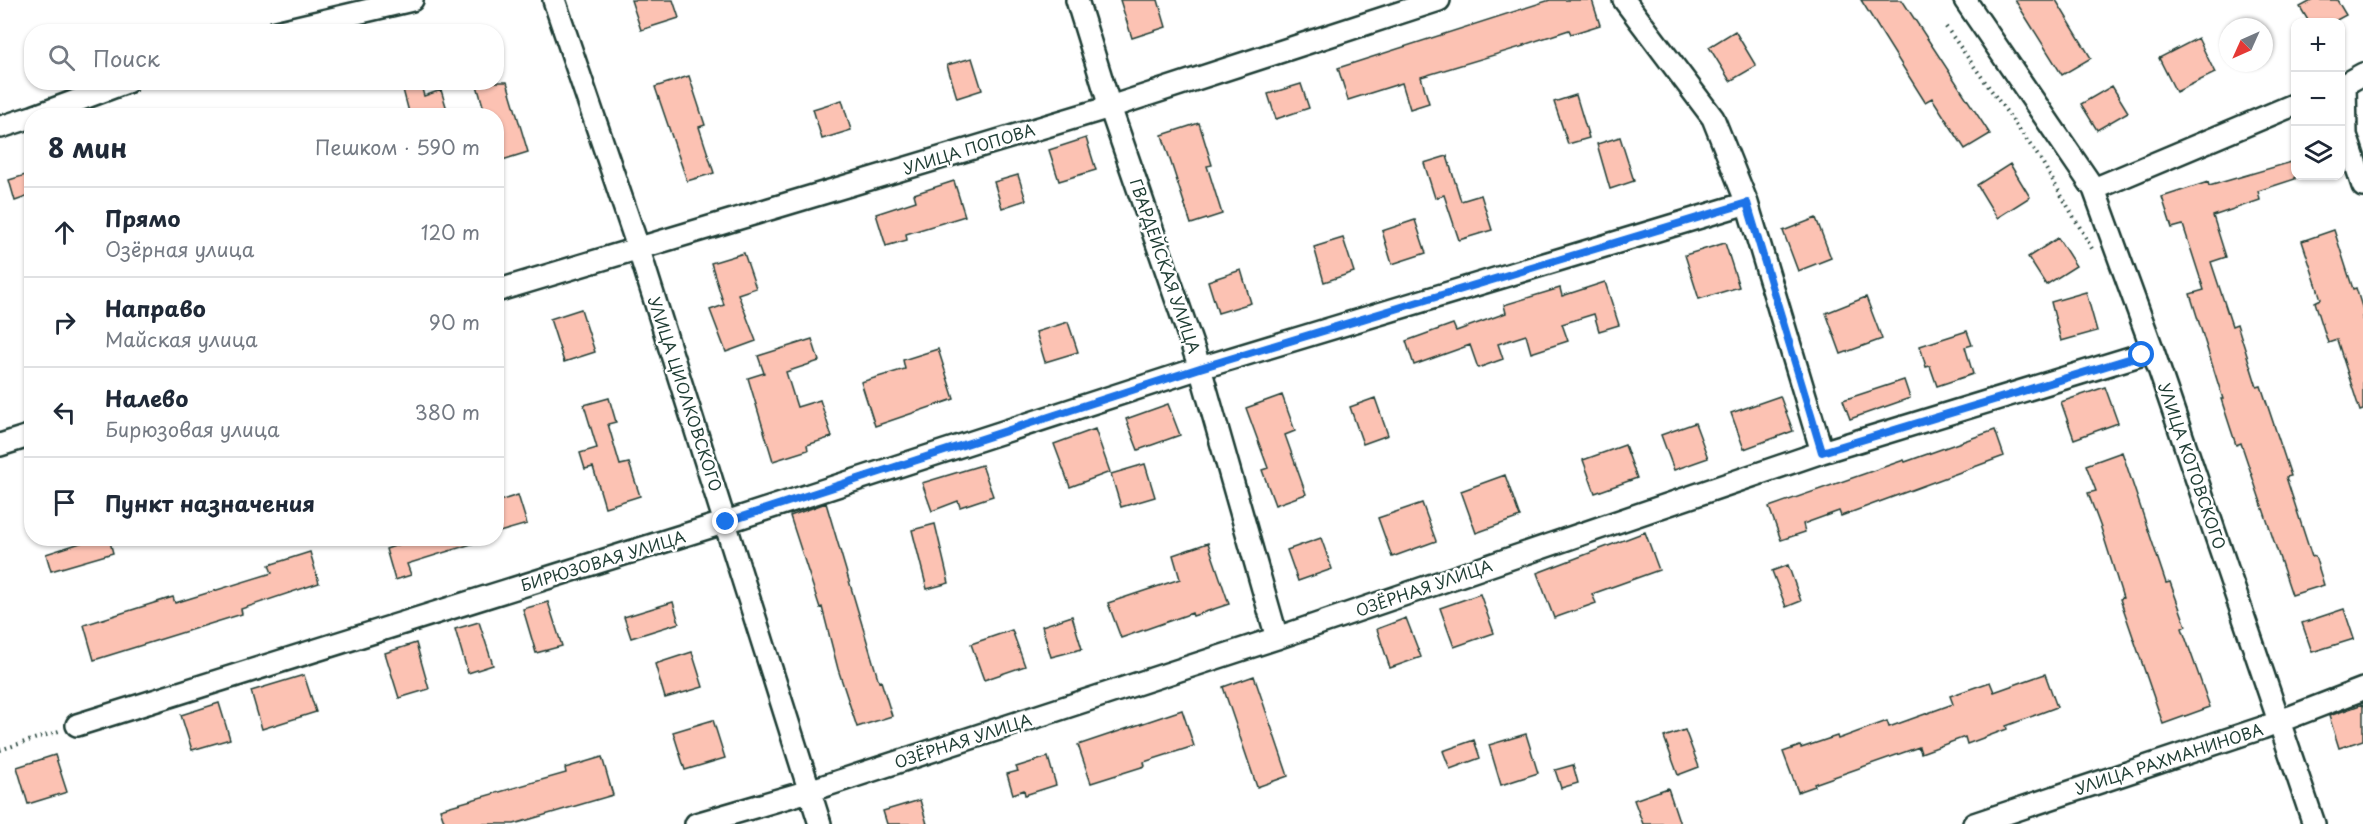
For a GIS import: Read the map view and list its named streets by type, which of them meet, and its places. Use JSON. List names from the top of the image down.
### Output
{
  "streets": {
    "street": [
      "УЛИЦА ПОПОВА",
      "ГВАРДЕЙСКАЯ УЛИЦА",
      "УЛИЦА ЦИОЛКОВСКОГО",
      "УЛИЦА КОТОВСКОГО",
      "БИРЮЗОВАЯ УЛИЦА",
      "ОЗЁРНАЯ УЛИЦА",
      "УЛИЦА РАХМАНИНОВА"
    ]
  },
  "crossings": [
    ["УЛИЦА ПОПОВА", "ГВАРДЕЙСКАЯ УЛИЦА"],
    ["УЛИЦА ПОПОВА", "УЛИЦА ЦИОЛКОВСКОГО"],
    ["ГВАРДЕЙСКАЯ УЛИЦА", "БИРЮЗОВАЯ УЛИЦА"],
    ["ГВАРДЕЙСКАЯ УЛИЦА", "ОЗЁРНАЯ УЛИЦА"],
    ["УЛИЦА ЦИОЛКОВСКОГО", "БИРЮЗОВАЯ УЛИЦА"],
    ["УЛИЦА ЦИОЛКОВСКОГО", "ОЗЁРНАЯ УЛИЦА"],
    ["УЛИЦА КОТОВСКОГО", "ОЗЁРНАЯ УЛИЦА"],
    ["УЛИЦА КОТОВСКОГО", "УЛИЦА РАХМАНИНОВА"]
  ],
  "north": "bottom left",
  "page": {
    "map_buttons": ["+", "−"],
    "search": "Поиск",
    "heading": ["8 мин", "Пешком · 590 m"],
    "list": [
      ["Прямо", "Озёрная улица", "120 m"],
      ["Направо", "Майская улица", "90 m"],
      ["Налево", "Бирюзовая улица", "380 m"],
      "Пункт назначения"
    ]
  }
}
